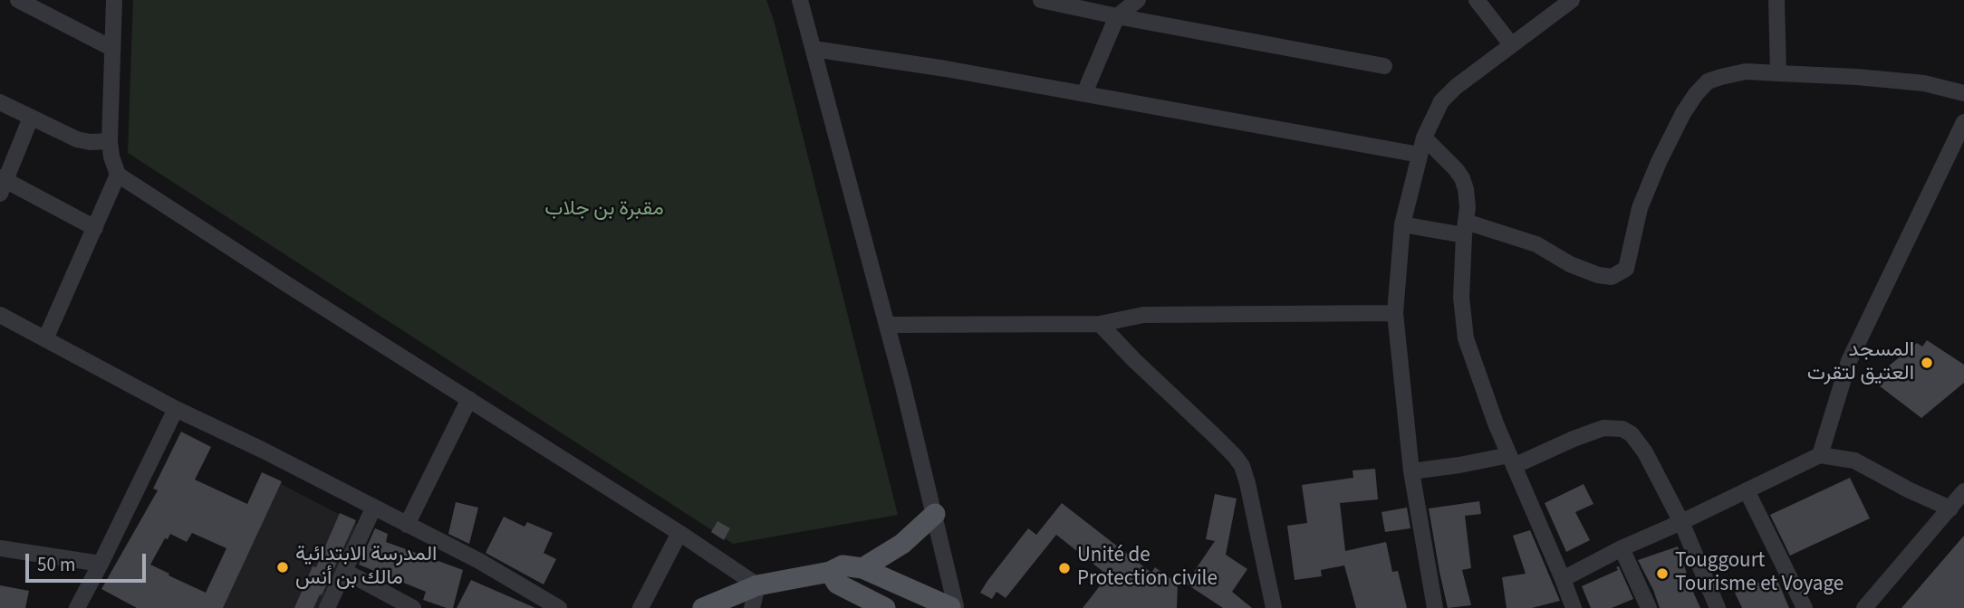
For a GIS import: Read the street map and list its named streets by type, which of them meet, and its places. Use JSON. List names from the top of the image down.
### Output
{
  "parks": ["مقبرة بن جلاب"],
  "places": [
    "المسجد العتيق لتقرت",
    "المدرسة الابتدائية مالك بن أنس",
    "Unité de Protection civile",
    "Touggourt Tourisme et Voyage"
  ],
  "scale_bar": "50 m"
}
